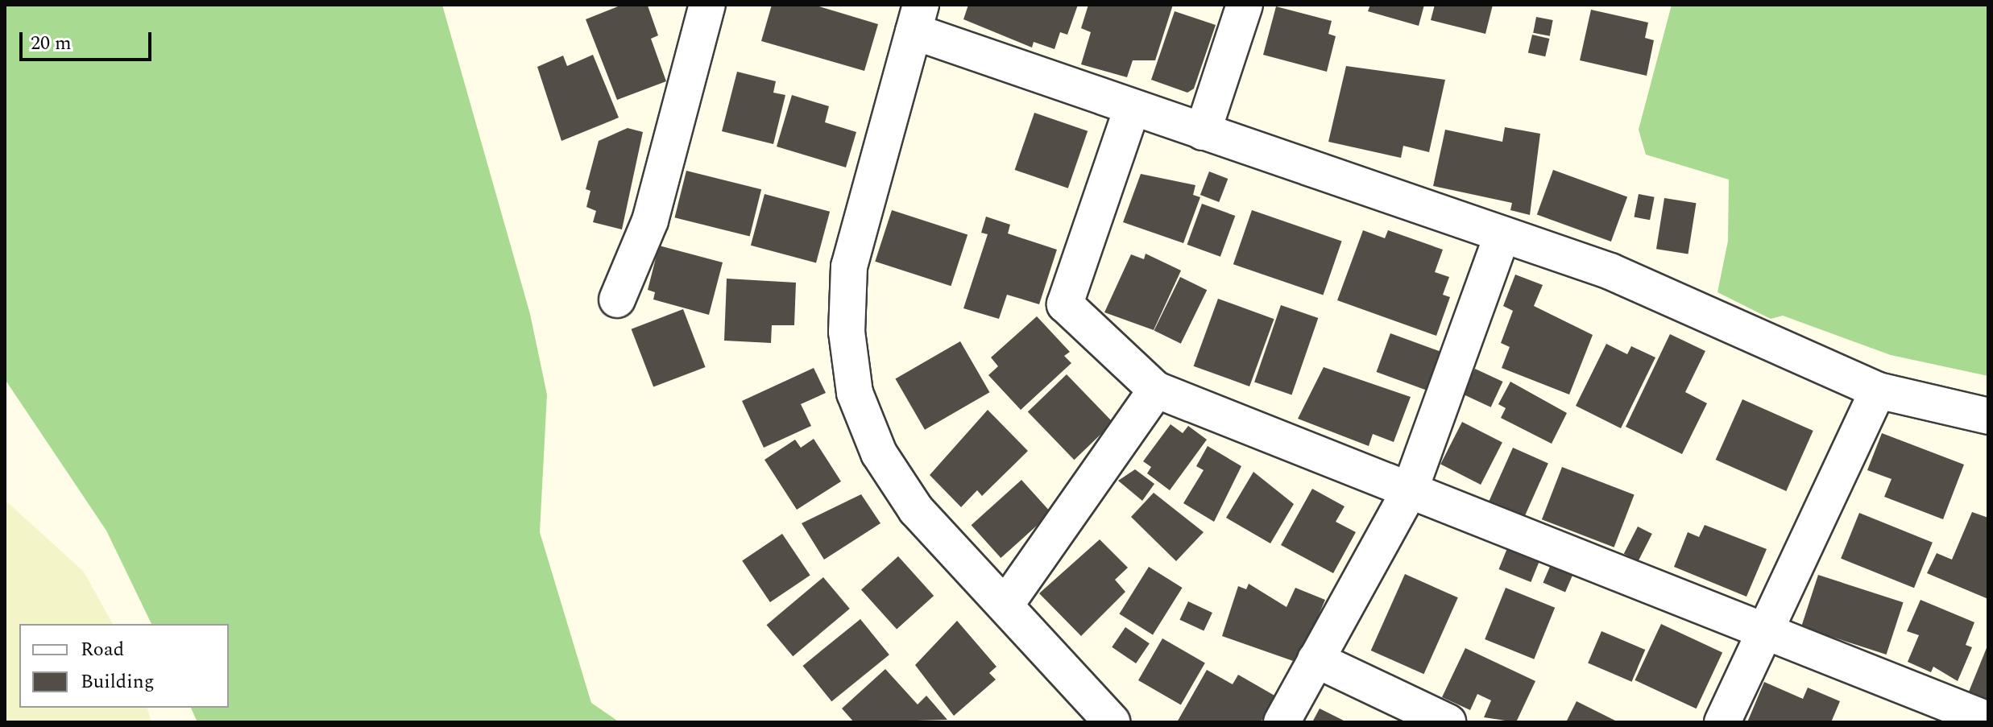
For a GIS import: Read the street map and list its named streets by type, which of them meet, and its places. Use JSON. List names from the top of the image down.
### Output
{
  "legend": ["Road", "Building"],
  "scale_bar": "20 m"
}
